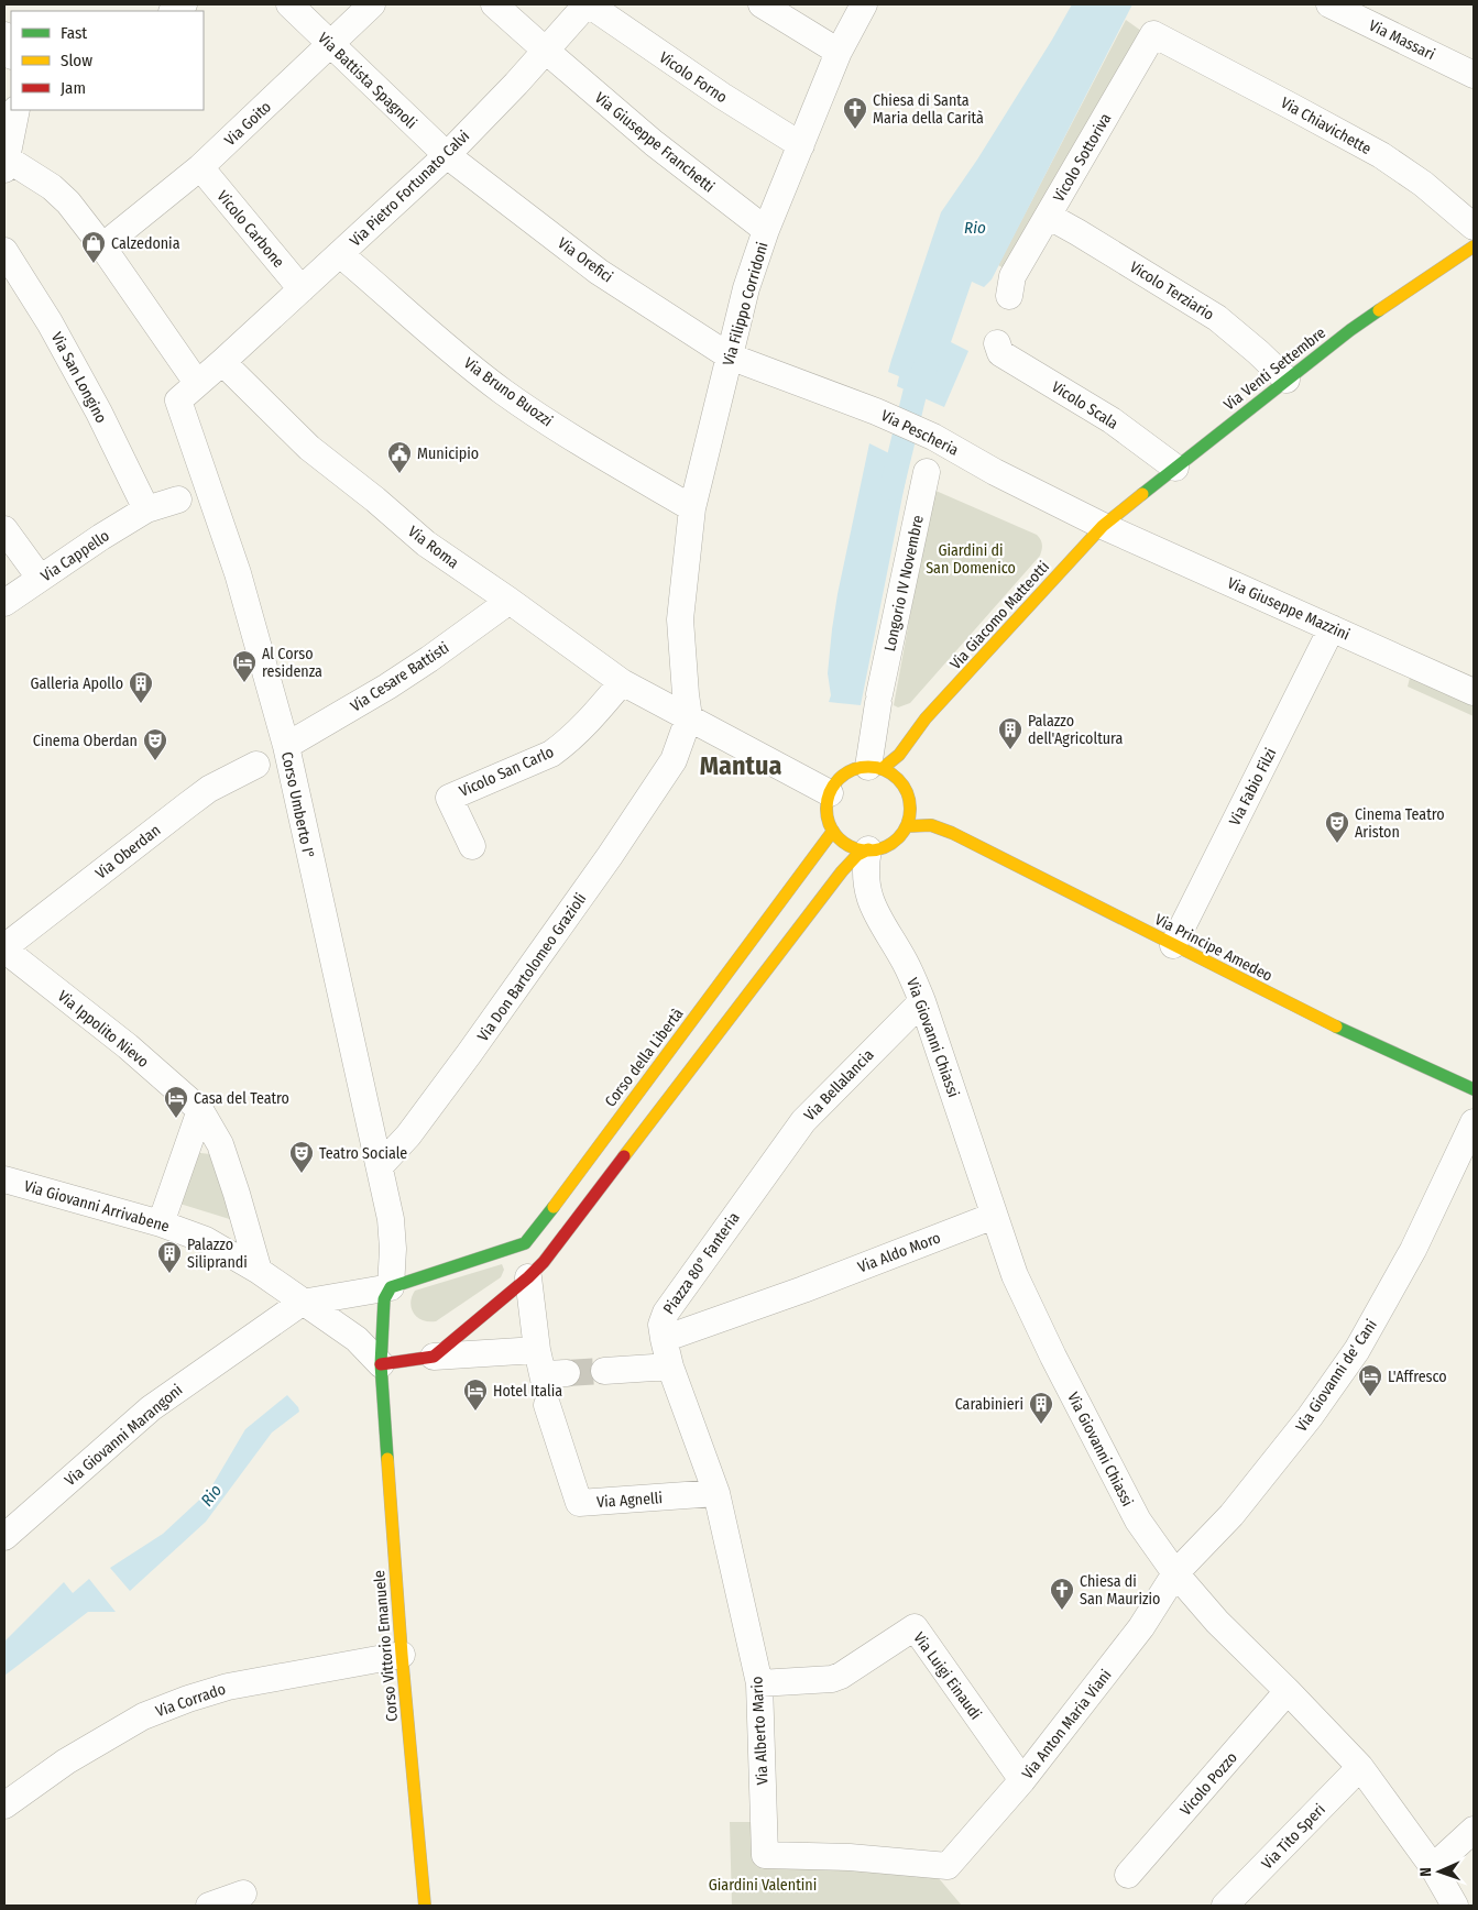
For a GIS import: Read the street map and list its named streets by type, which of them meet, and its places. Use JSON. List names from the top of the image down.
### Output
{
  "streets": {
    "street": [
      "Via Massari",
      "Vicolo Forno",
      "Via Battista Spagnoli",
      "Via Goito",
      "Via Chiavichette",
      "Via Giuseppe Franchetti",
      "Vicolo Sottoriva",
      "Via Pietro Fortunato Calvi",
      "Vicolo Carbone",
      "Via Orefici",
      "Vicolo Terziario",
      "Via Filippo Corridoni",
      "Via Venti Settembre",
      "Via San Longino",
      "Via Bruno Buozzi",
      "Vicolo Scala",
      "Via Pescheria",
      "Via Roma",
      "Via Cappello",
      "Longorio IV Novembre",
      "Via Giuseppe Mazzini",
      "Via Giacomo Matteotti",
      "Via Cesare Battisti",
      "Vicolo San Carlo",
      "Via Fabio Filzi",
      "Corso Umberto I°",
      "Via Oberdan",
      "Via Principe Amedeo",
      "Via Don Bartolomeo Grazioli",
      "Via Ippolito Nievo",
      "Via Giovanni Chiassi",
      "Corso della Libertà",
      "Via Bellalancia",
      "Via Giovanni Arrivabene",
      "Via Aldo Moro",
      "Piazza 80° Fanteria",
      "Via Giovanni de' Cani",
      "Via Giovanni Marangoni",
      "Via Agnelli",
      "Corso Vittorio Emanuele",
      "Via Luigi Einaudi",
      "Via Corrado",
      "Via Anton Maria Viani",
      "Via Alberto Mario",
      "Vicolo Pozzo",
      "Via Tito Speri"
    ]
  },
  "crossings": [
    ["Vicolo Forno", "Via Pietro Fortunato Calvi"],
    ["Vicolo Forno", "Via Filippo Corridoni"],
    ["Via Battista Spagnoli", "Via Goito"],
    ["Via Battista Spagnoli", "Via Pietro Fortunato Calvi"],
    ["Via Battista Spagnoli", "Via Orefici"],
    ["Via Goito", "Vicolo Carbone"],
    ["Via Chiavichette", "Vicolo Sottoriva"],
    ["Via Giuseppe Franchetti", "Via Pietro Fortunato Calvi"],
    ["Via Giuseppe Franchetti", "Via Filippo Corridoni"],
    ["Vicolo Sottoriva", "Vicolo Terziario"],
    ["Via Pietro Fortunato Calvi", "Vicolo Carbone"],
    ["Via Pietro Fortunato Calvi", "Via Orefici"],
    ["Via Pietro Fortunato Calvi", "Via Bruno Buozzi"],
    ["Via Pietro Fortunato Calvi", "Via Roma"],
    ["Via Pietro Fortunato Calvi", "Corso Umberto I°"],
    ["Via Orefici", "Via Filippo Corridoni"],
    ["Via Orefici", "Via Pescheria"],
    ["Vicolo Terziario", "Via Venti Settembre"],
    ["Via Filippo Corridoni", "Via Bruno Buozzi"],
    ["Via Filippo Corridoni", "Via Pescheria"],
    ["Via Filippo Corridoni", "Via Roma"],
    ["Via Filippo Corridoni", "Via Don Bartolomeo Grazioli"],
    ["Via Venti Settembre", "Vicolo Scala"],
    ["Via Venti Settembre", "Via Pescheria"],
    ["Via Venti Settembre", "Via Giuseppe Mazzini"],
    ["Via Venti Settembre", "Via Giacomo Matteotti"],
    ["Via San Longino", "Via Cappello"],
    ["Via Pescheria", "Via Giuseppe Mazzini"],
    ["Via Pescheria", "Via Giacomo Matteotti"],
    ["Via Roma", "Longorio IV Novembre"],
    ["Via Roma", "Via Giacomo Matteotti"],
    ["Via Roma", "Via Cesare Battisti"],
    ["Via Roma", "Vicolo San Carlo"],
    ["Via Roma", "Via Principe Amedeo"],
    ["Via Roma", "Via Don Bartolomeo Grazioli"],
    ["Via Roma", "Via Giovanni Chiassi"],
    ["Via Roma", "Corso della Libertà"],
    ["Longorio IV Novembre", "Via Giacomo Matteotti"],
    ["Longorio IV Novembre", "Via Principe Amedeo"],
    ["Longorio IV Novembre", "Via Giovanni Chiassi"],
    ["Longorio IV Novembre", "Corso della Libertà"],
    ["Via Giuseppe Mazzini", "Via Giacomo Matteotti"],
    ["Via Giuseppe Mazzini", "Via Fabio Filzi"],
    ["Via Giacomo Matteotti", "Via Principe Amedeo"],
    ["Via Giacomo Matteotti", "Via Giovanni Chiassi"],
    ["Via Giacomo Matteotti", "Corso della Libertà"],
    ["Via Cesare Battisti", "Corso Umberto I°"],
    ["Via Fabio Filzi", "Via Principe Amedeo"],
    ["Corso Umberto I°", "Via Don Bartolomeo Grazioli"],
    ["Corso Umberto I°", "Corso Vittorio Emanuele"],
    ["Via Oberdan", "Via Ippolito Nievo"],
    ["Via Principe Amedeo", "Via Giovanni Chiassi"],
    ["Via Principe Amedeo", "Corso della Libertà"],
    ["Via Ippolito Nievo", "Via Giovanni Arrivabene"],
    ["Via Giovanni Chiassi", "Corso della Libertà"],
    ["Via Giovanni Chiassi", "Via Bellalancia"],
    ["Via Giovanni Chiassi", "Via Aldo Moro"],
    ["Via Giovanni Chiassi", "Via Giovanni de' Cani"],
    ["Via Giovanni Chiassi", "Via Anton Maria Viani"],
    ["Via Giovanni Chiassi", "Vicolo Pozzo"],
    ["Via Giovanni Chiassi", "Via Tito Speri"],
    ["Via Bellalancia", "Piazza 80° Fanteria"],
    ["Via Giovanni Arrivabene", "Via Giovanni Marangoni"],
    ["Via Giovanni Arrivabene", "Corso Vittorio Emanuele"],
    ["Via Aldo Moro", "Piazza 80° Fanteria"],
    ["Piazza 80° Fanteria", "Via Alberto Mario"],
    ["Via Giovanni de' Cani", "Via Anton Maria Viani"],
    ["Via Agnelli", "Via Alberto Mario"],
    ["Corso Vittorio Emanuele", "Via Corrado"],
    ["Via Luigi Einaudi", "Via Anton Maria Viani"],
    ["Via Luigi Einaudi", "Via Alberto Mario"],
    ["Via Anton Maria Viani", "Via Alberto Mario"]
  ],
  "districts": ["Mantua"],
  "water": ["Rio"],
  "parks": ["Giardini di San Domenico", "Giardini Valentini"],
  "places": {
    "church": ["Chiesa di Santa Maria della Carità", "Chiesa di San Maurizio"],
    "shop": ["Calzedonia"],
    "public building": ["Municipio"],
    "hotel": [
      "Al Corso residenza",
      "Casa del Teatro",
      "L'Affresco",
      "Hotel Italia"
    ],
    "building": [
      "Galleria Apollo",
      "Palazzo dell'Agricoltura",
      "Palazzo Siliprandi",
      "Carabinieri"
    ],
    "theatre": ["Cinema Oberdan", "Cinema Teatro Ariston", "Teatro Sociale"]
  },
  "legend": ["Fast", "Slow", "Jam"],
  "north": "left"
}
